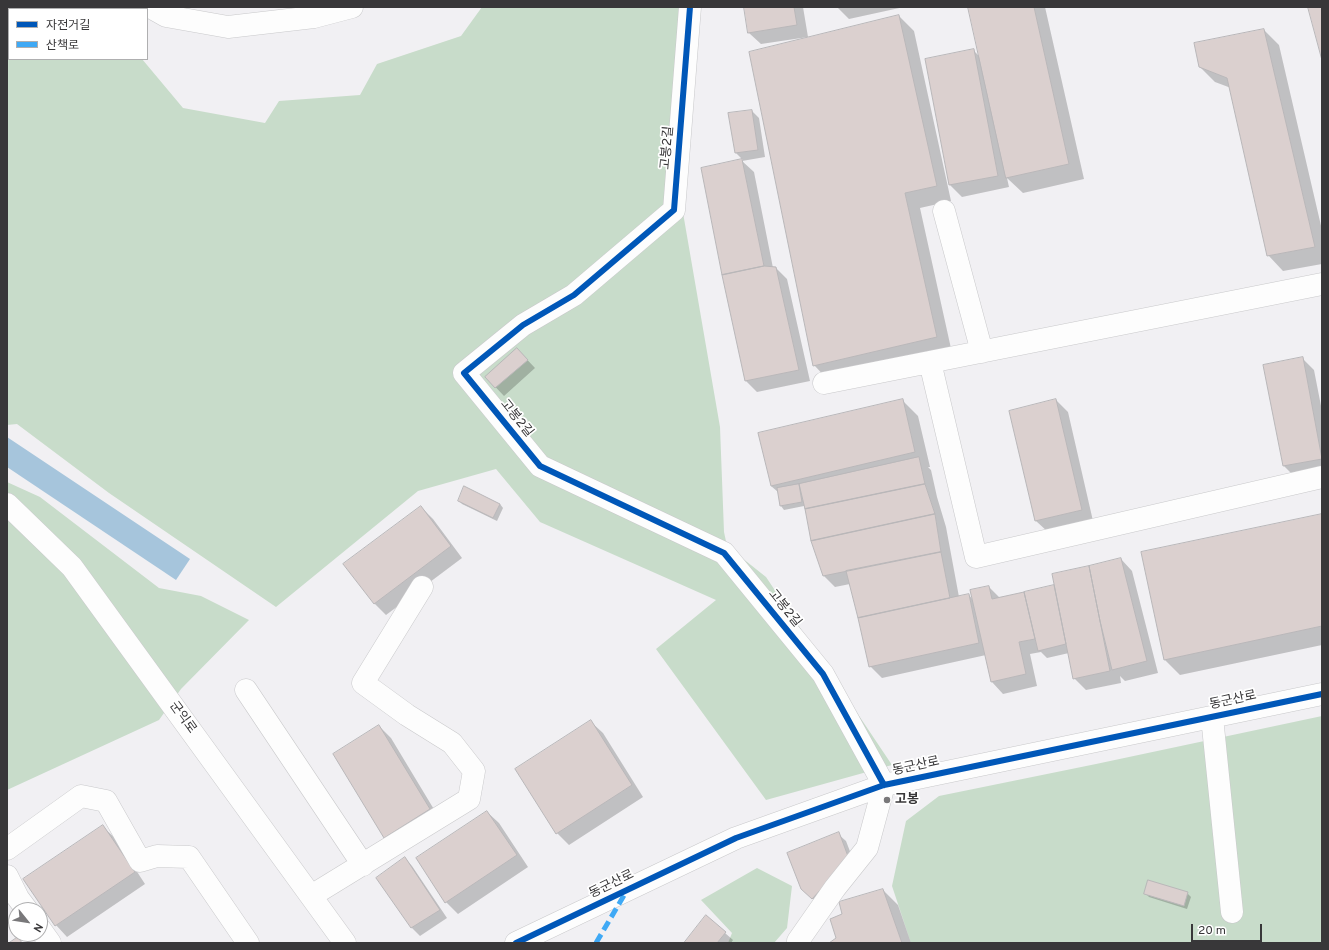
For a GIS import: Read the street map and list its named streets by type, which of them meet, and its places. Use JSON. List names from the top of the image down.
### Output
{
  "streets": {
    "street": ["고봉2길", "동군산로", "군익로"]
  },
  "crossings": [
    ["고봉2길", "동군산로"]
  ],
  "places": ["고봉"],
  "legend": ["자전거길", "산책로"],
  "scale_bar": "20 m",
  "north": "bottom right"
}
